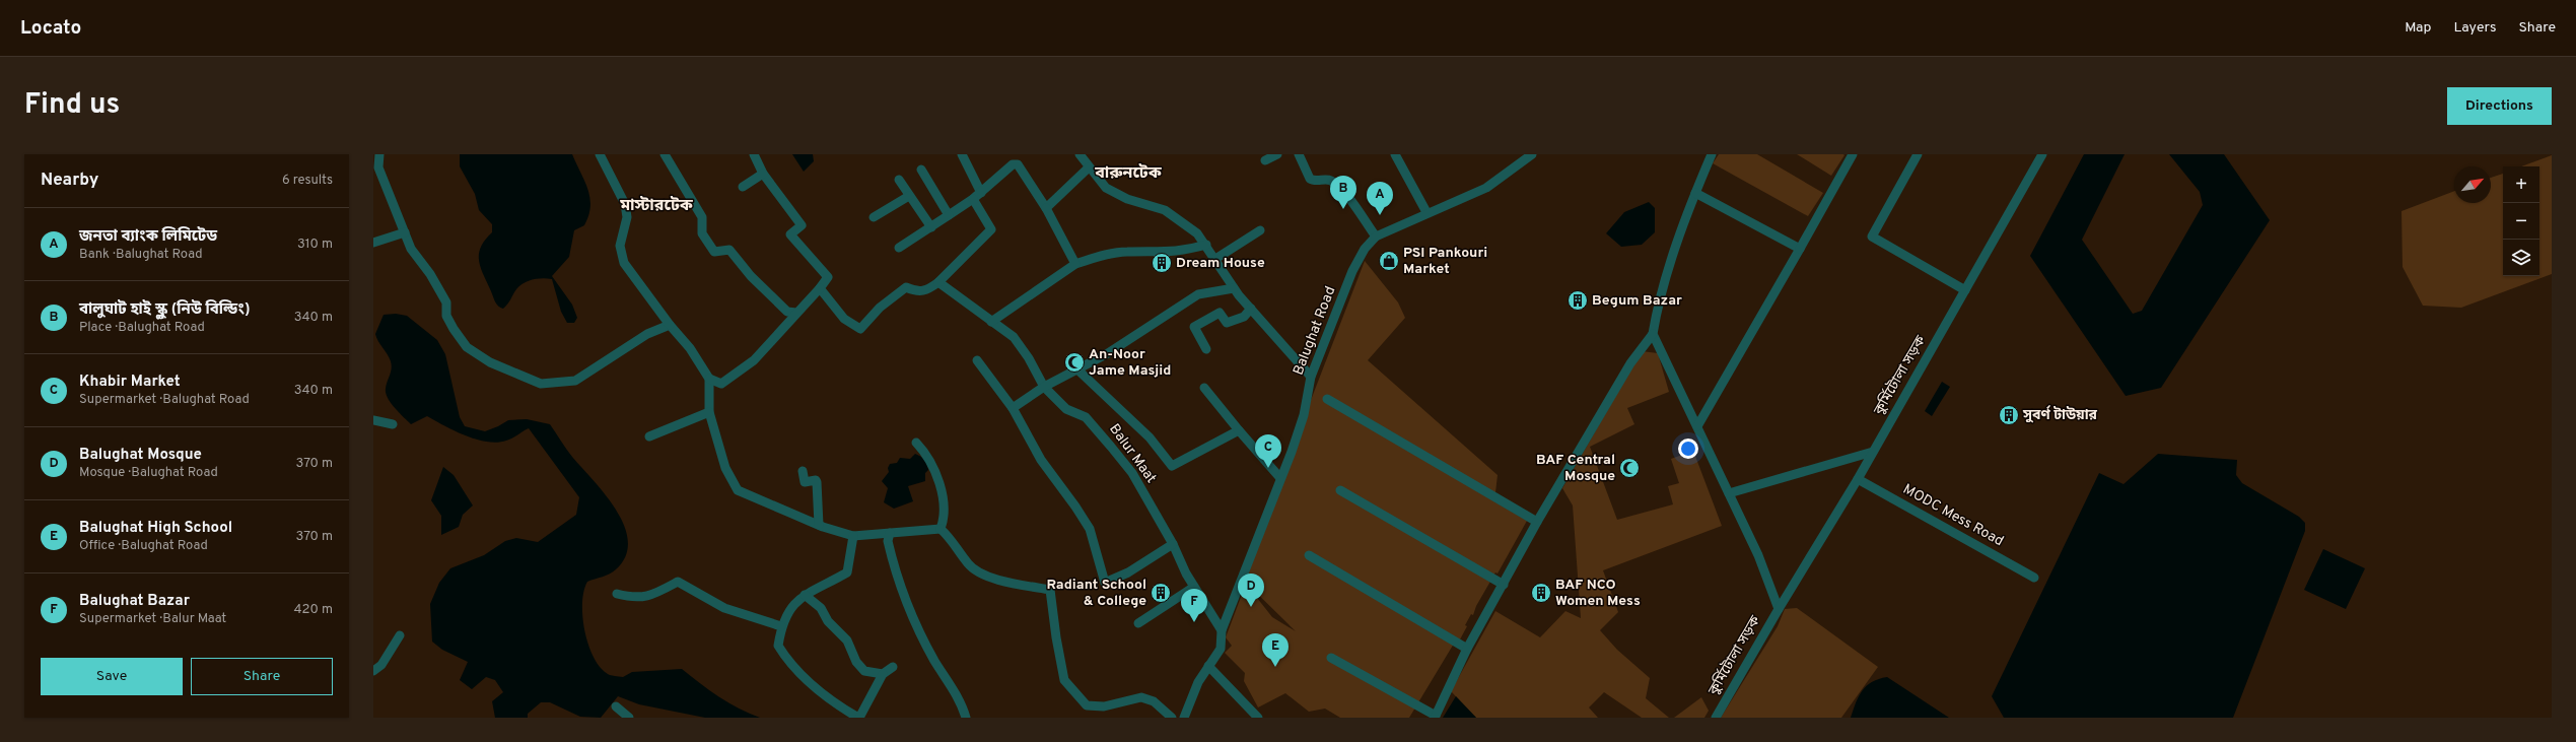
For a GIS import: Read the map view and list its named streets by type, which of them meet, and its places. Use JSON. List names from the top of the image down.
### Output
{
  "streets": {
    "street": [
      "Balughat Road",
      "কুর্মিটোলা সড়ক",
      "Balur Maat",
      "MODC Mess Road"
    ]
  },
  "crossings": [
    ["Balughat Road", "Balur Maat"],
    ["কুর্মিটোলা সড়ক", "MODC Mess Road"]
  ],
  "districts": ["বারুনটেক", "মাস্টারটেক"],
  "places": {
    "shop": ["PSI Pankouri Market"],
    "building": [
      "Dream House",
      "Begum Bazar",
      "সুবর্ণ টাউয়ার",
      "Radiant School & College",
      "BAF NCO Women Mess"
    ],
    "mosque": ["An-Noor Jame Masjid", "BAF Central Mosque"]
  },
  "north": "top right",
  "page": {
    "header": "Locato",
    "nav": ["Map", "Layers", "Share"],
    "title": "Find us",
    "buttons": [
      "Directions",
      ["Save", "Share"]
    ],
    "heading": ["Nearby", "6 results"],
    "map_buttons": ["+", "−"],
    "pins": [
      "B",
      "A",
      "C",
      "D",
      "F",
      "E"
    ],
    "list": [
      {
        "mark": "A",
        "name": "জনতা ব্যাংক লিমিটেড",
        "note": "Bank · Balughat Road",
        "value": "310 m"
      },
      {
        "mark": "B",
        "name": "বালুঘাট হাই স্কুল (নিউ বিল্ডিং)",
        "note": "Place · Balughat Road",
        "value": "340 m"
      },
      {
        "mark": "C",
        "name": "Khabir Market",
        "note": "Supermarket · Balughat Road",
        "value": "340 m"
      },
      {
        "mark": "D",
        "name": "Balughat Mosque",
        "note": "Mosque · Balughat Road",
        "value": "370 m"
      },
      {
        "mark": "E",
        "name": "Balughat High School",
        "note": "Office · Balughat Road",
        "value": "370 m"
      },
      {
        "mark": "F",
        "name": "Balughat Bazar",
        "note": "Supermarket · Balur Maat",
        "value": "420 m"
      }
    ]
  }
}
